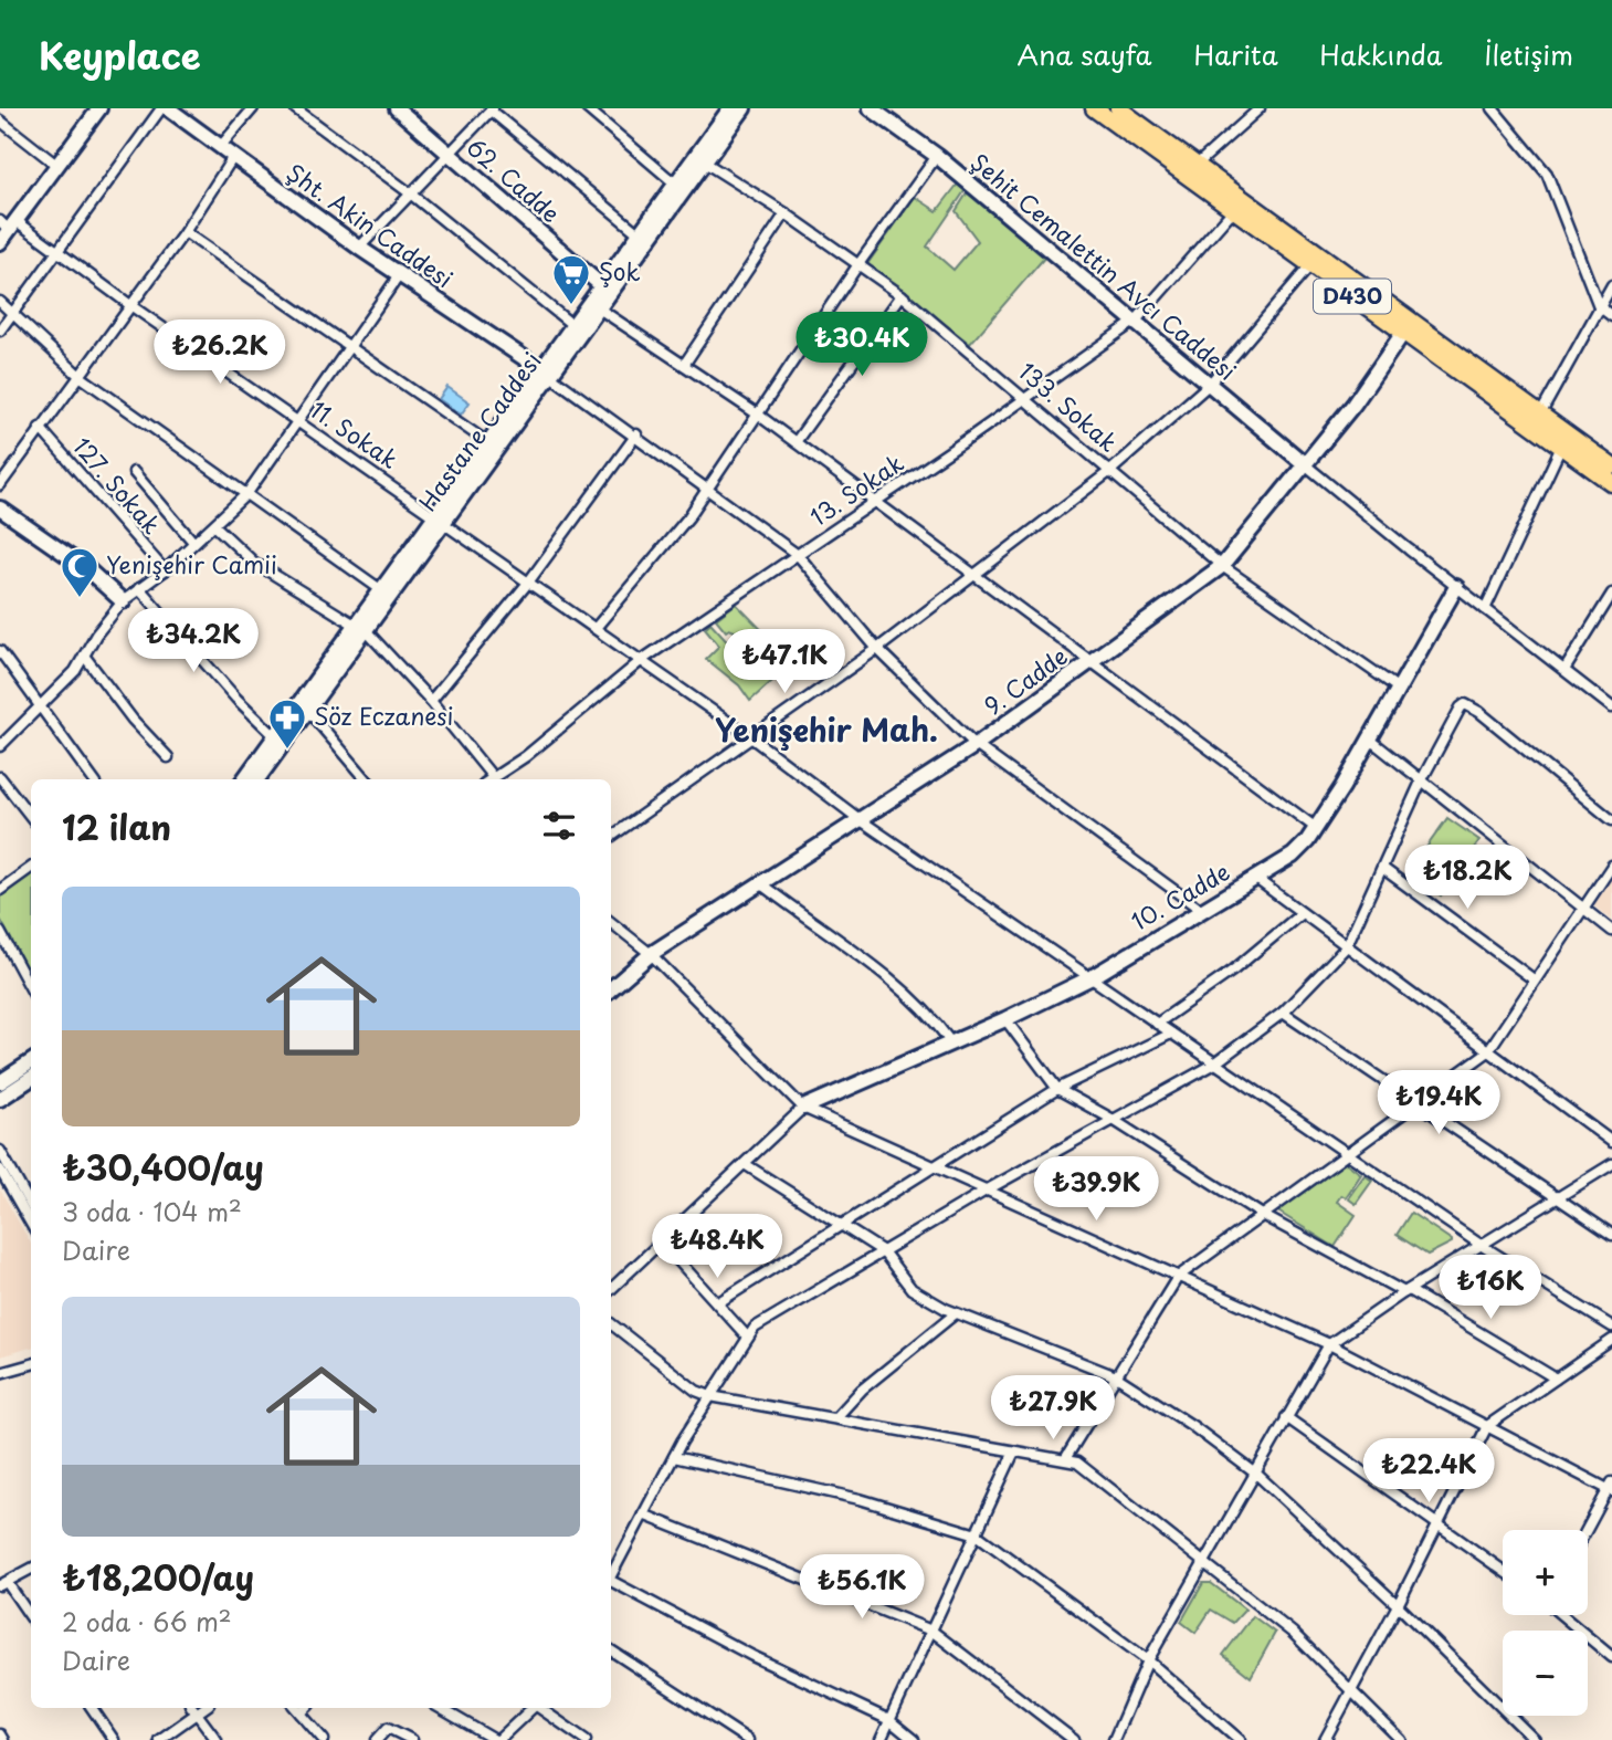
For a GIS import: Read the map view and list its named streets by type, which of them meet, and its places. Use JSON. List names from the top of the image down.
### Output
{
  "streets": {
    "highway": ["D430"],
    "street": [
      "62. Cadde",
      "Şht. Akin Caddesi",
      "Şehit Cemalettin Avcı Caddesi",
      "133. Sokak",
      "Hastane Caddesi",
      "11. Sokak",
      "127. Sokak",
      "13. Sokak",
      "9. Cadde",
      "10. Cadde"
    ]
  },
  "crossings": [
    ["62. Cadde", "Hastane Caddesi"],
    ["Şht. Akin Caddesi", "Hastane Caddesi"],
    ["Şehit Cemalettin Avcı Caddesi", "13. Sokak"],
    ["Şehit Cemalettin Avcı Caddesi", "9. Cadde"],
    ["D430", "13. Sokak"],
    ["D430", "9. Cadde"],
    ["133. Sokak", "Hastane Caddesi"],
    ["133. Sokak", "13. Sokak"],
    ["133. Sokak", "9. Cadde"],
    ["133. Sokak", "10. Cadde"],
    ["Hastane Caddesi", "11. Sokak"],
    ["11. Sokak", "13. Sokak"],
    ["11. Sokak", "9. Cadde"],
    ["11. Sokak", "10. Cadde"]
  ],
  "districts": ["Yenişehir Mah."],
  "places": {
    "supermarket": ["Şok"],
    "mosque": ["Yenişehir Camii"],
    "pharmacy": ["Söz Eczanesi"]
  },
  "page": {
    "header": "Keyplace",
    "nav": [
      "Ana sayfa",
      "Harita",
      "Hakkında",
      "İletişim"
    ],
    "price": [
      "₺30.4K",
      "₺26.2K",
      "₺34.2K",
      "₺47.1K",
      "₺18.2K",
      "₺19.4K",
      "₺39.9K",
      "₺48.4K",
      "₺16K",
      "₺27.9K",
      "₺22.4K",
      "₺56.1K"
    ],
    "heading": "12 ilan",
    "list": [
      {
        "name": "₺30,400/ay",
        "note": "3 oda · 104 m² · Daire"
      },
      {
        "name": "₺18,200/ay",
        "note": "2 oda · 66 m² · Daire"
      }
    ],
    "map_buttons": ["+", "−"]
  }
}
